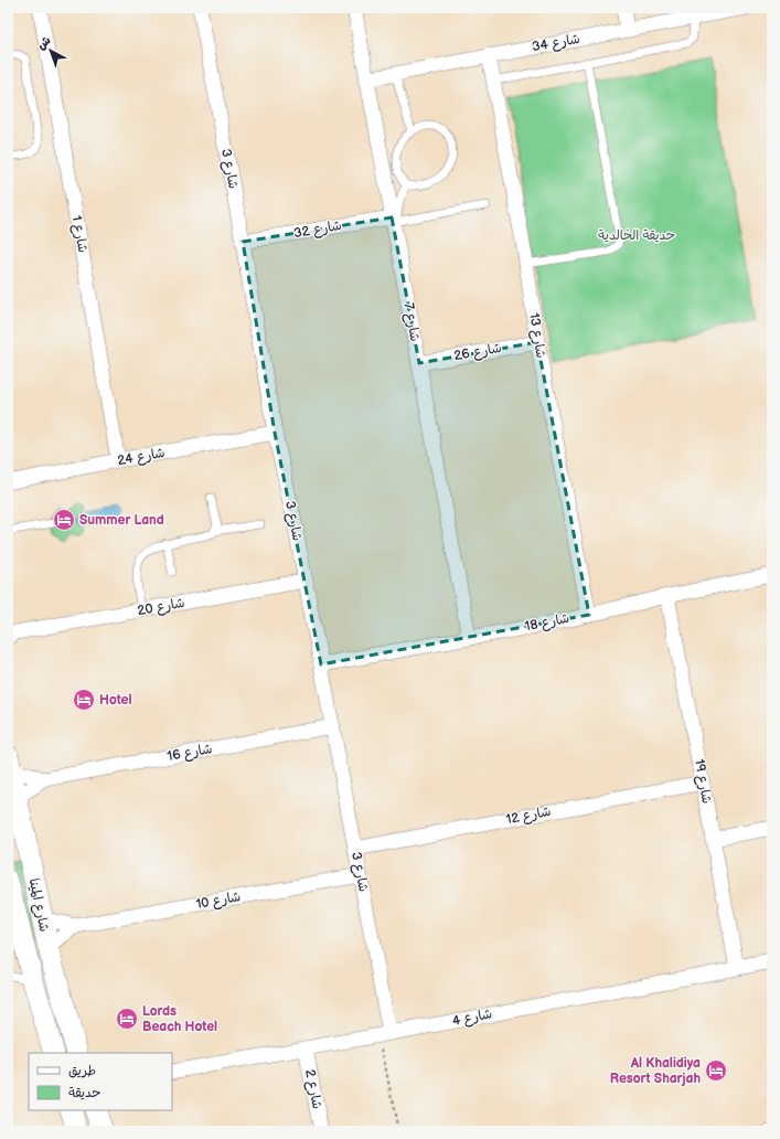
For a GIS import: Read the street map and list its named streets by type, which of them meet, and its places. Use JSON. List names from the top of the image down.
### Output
{
  "streets": {
    "main road": ["شارع المينا"],
    "street": [
      "شارع 34",
      "شارع 3",
      "شارع 32",
      "شارع 1",
      "شارع 7",
      "شارع 13",
      "شارع 26",
      "شارع 24",
      "شارع 20",
      "شارع 18",
      "شارع 16",
      "شارع 19",
      "شارع 12",
      "شارع 10",
      "شارع 4",
      "شارع 2"
    ]
  },
  "crossings": [
    ["شارع 34", "شارع 7"],
    ["شارع 34", "شارع 13"],
    ["شارع 3", "شارع 32"],
    ["شارع 3", "شارع 24"],
    ["شارع 3", "شارع 20"],
    ["شارع 3", "شارع 18"],
    ["شارع 3", "شارع 16"],
    ["شارع 3", "شارع 12"],
    ["شارع 3", "شارع 10"],
    ["شارع 3", "شارع 4"],
    ["شارع 32", "شارع 7"],
    ["شارع 1", "شارع 24"],
    ["شارع 7", "شارع 26"],
    ["شارع 7", "شارع 18"],
    ["شارع 13", "شارع 26"],
    ["شارع 13", "شارع 18"],
    ["شارع 18", "شارع 19"],
    ["شارع 16", "شارع المينا"],
    ["شارع 19", "شارع 12"],
    ["شارع 19", "شارع 4"],
    ["شارع 10", "شارع المينا"],
    ["شارع 4", "شارع 2"]
  ],
  "parks": ["حديقة الخالدية"],
  "places": {
    "hotel": [
      "Summer Land",
      "Hotel",
      "Lords Beach Hotel",
      "Al Khalidiya Resort Sharjah"
    ]
  },
  "legend": ["طريق", "حديقة"],
  "north": "top left"
}
